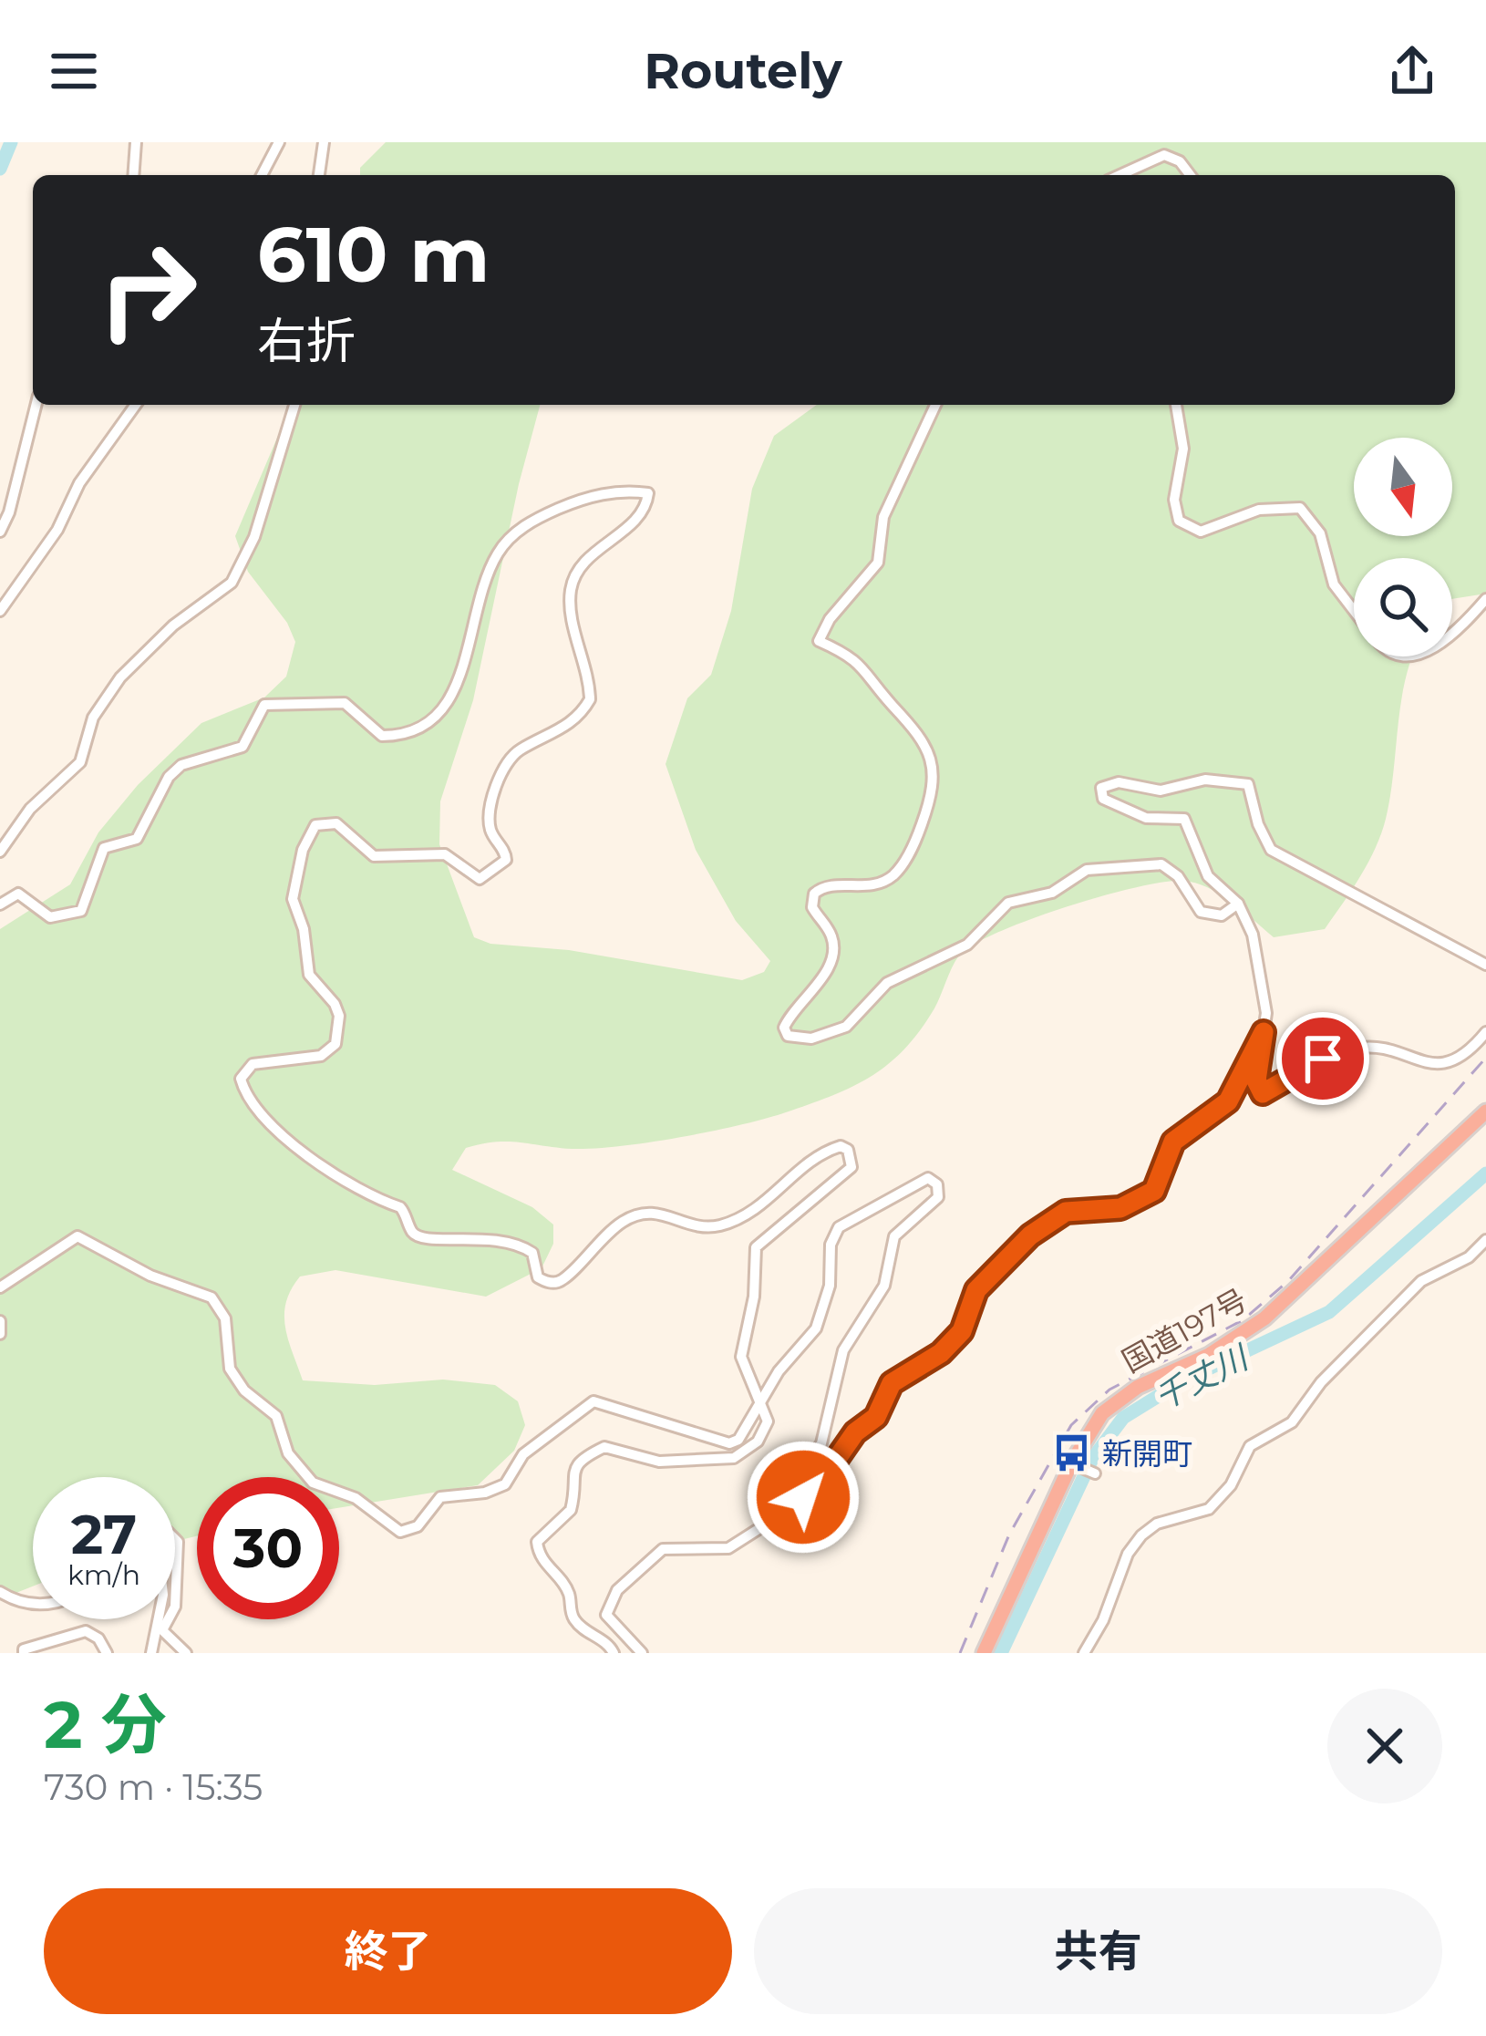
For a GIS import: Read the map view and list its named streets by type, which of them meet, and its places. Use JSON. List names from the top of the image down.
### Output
{
  "streets": {
    "highway": ["国道197号"]
  },
  "water": ["千丈川"],
  "places": {
    "bus stop": ["新開町"]
  },
  "north": "bottom",
  "page": {
    "header": "Routely",
    "turn": ["610 m", "右折"],
    "speed": "27 km/h",
    "limit": "30",
    "heading": ["2 分", "730 m · 15:35"],
    "buttons": ["終了", "共有"]
  }
}
